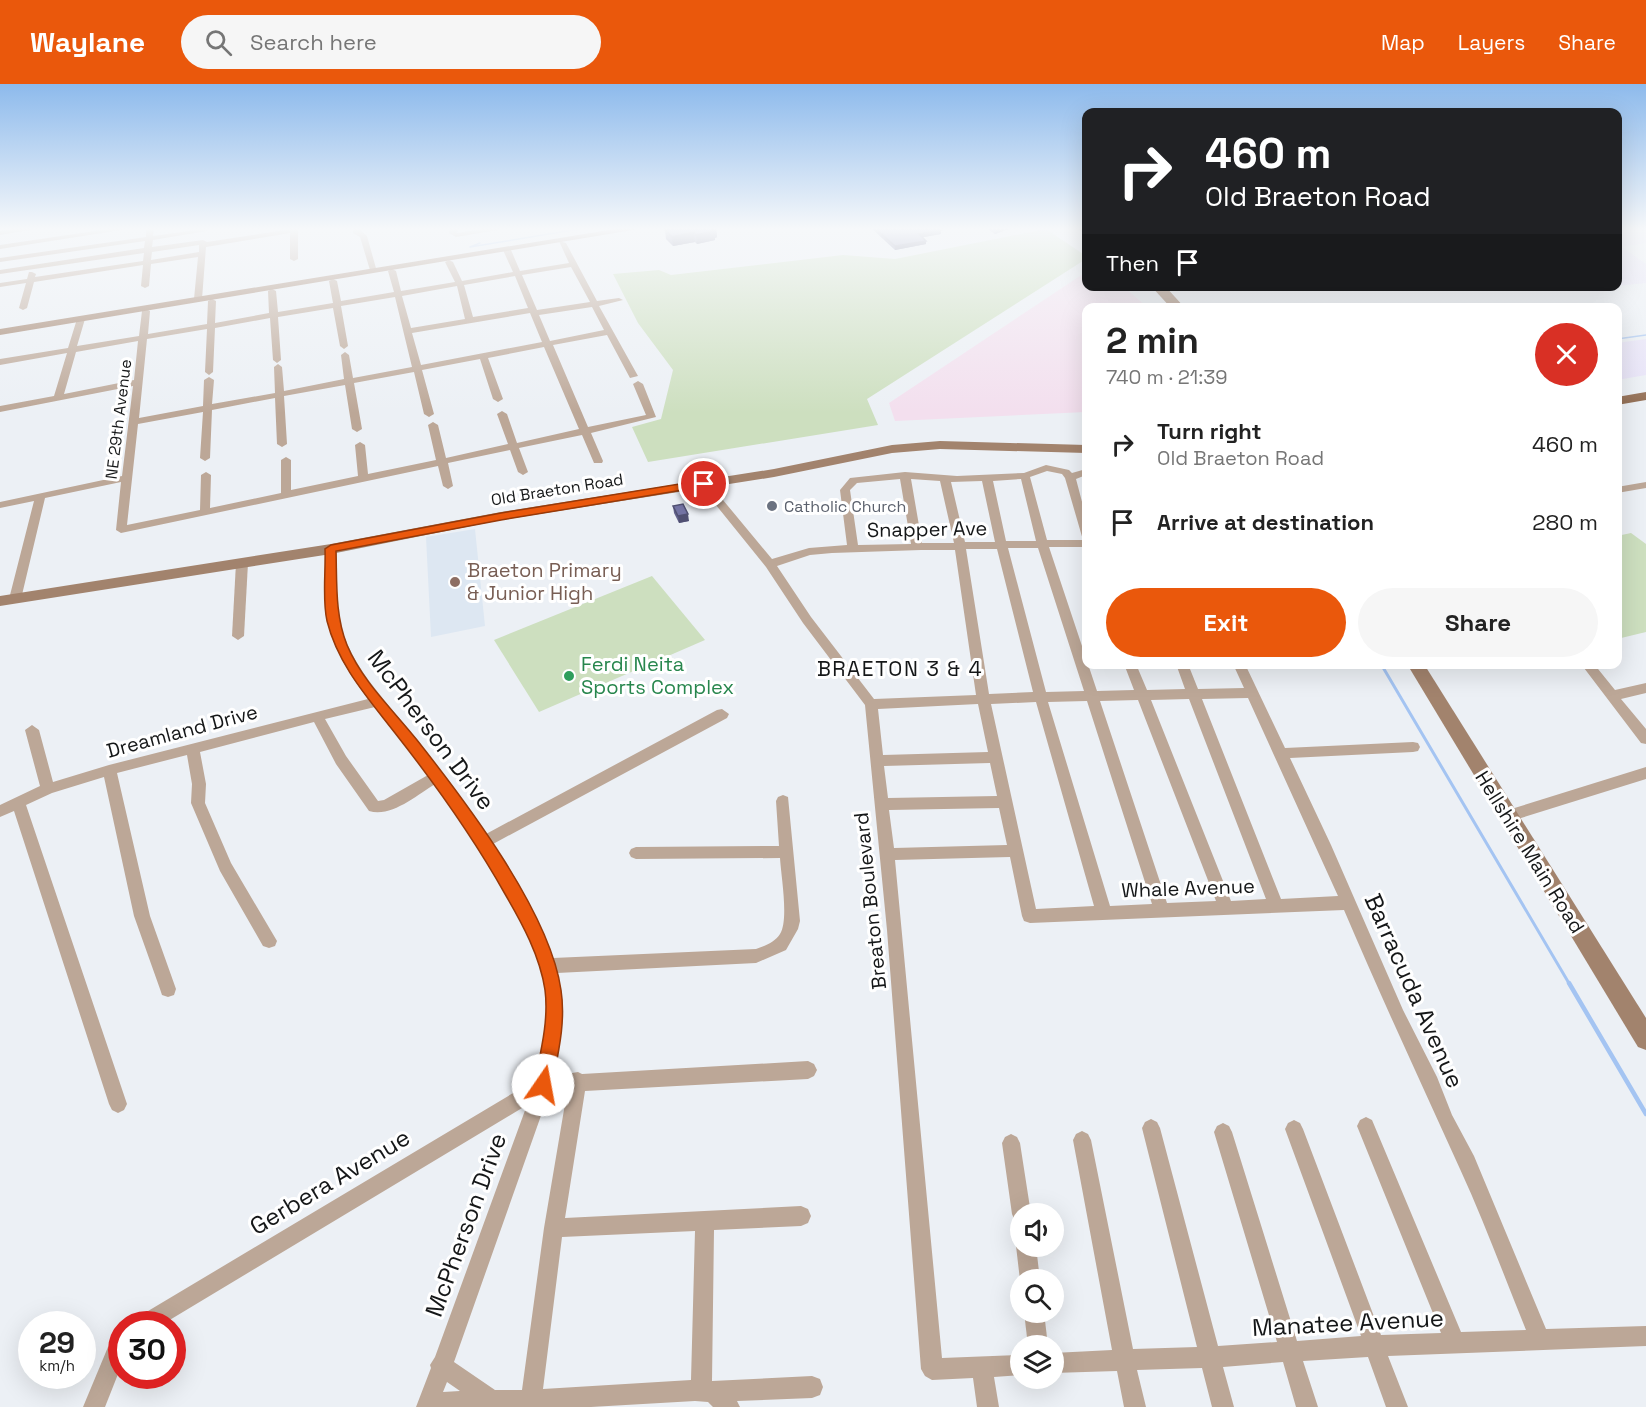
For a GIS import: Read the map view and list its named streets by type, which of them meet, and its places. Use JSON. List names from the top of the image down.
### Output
{
  "streets": {
    "street": [
      "NE 29th Avenue",
      "Old Braeton Road",
      "Snapper Ave",
      "McPherson Drive",
      "Dreamland Drive",
      "Hellshire Main Road",
      "Whale Avenue",
      "Breaton Boulevard",
      "Barracuda Avenue",
      "Gerbera Avenue",
      "Manatee Avenue"
    ]
  },
  "crossings": [
    ["Old Braeton Road", "McPherson Drive"],
    ["McPherson Drive", "Dreamland Drive"],
    ["McPherson Drive", "Gerbera Avenue"],
    ["Whale Avenue", "Barracuda Avenue"],
    ["Barracuda Avenue", "Manatee Avenue"]
  ],
  "districts": ["BRAETON 3 & 4"],
  "places": ["Catholic Church", "Braeton Primary & Junior High", "Ferdi Neita Sports Complex"],
  "page": {
    "header": "Waylane",
    "search": "Search here",
    "nav": ["Map", "Layers", "Share"],
    "turn": ["460 m", "Old Braeton Road"],
    "then": "Then",
    "heading": ["2 min", "740 m · 21:39"],
    "list": [
      {
        "name": "Turn right",
        "note": "Old Braeton Road",
        "value": "460 m"
      },
      {
        "name": "Arrive at destination",
        "value": "280 m"
      }
    ],
    "buttons": ["Exit", "Share"],
    "speed": "29 km/h",
    "limit": "30"
  }
}
